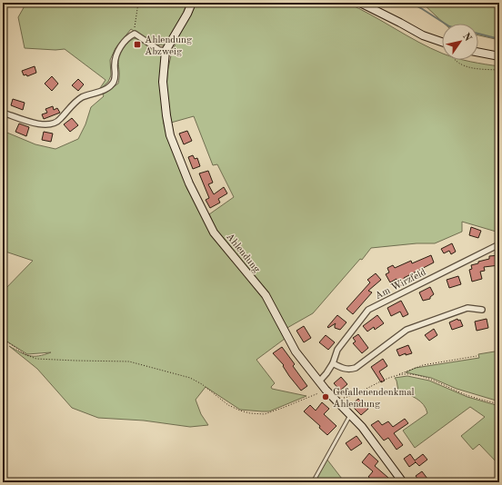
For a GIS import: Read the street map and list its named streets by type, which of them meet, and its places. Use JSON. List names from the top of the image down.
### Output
{
  "streets": {
    "street": ["Ahlendung", "Am Wirzfeld"]
  },
  "crossings": [
    ["Ahlendung", "Am Wirzfeld"]
  ],
  "places": {
    "transit": ["Ahlendung Abzweig"],
    "other": ["Gefallenendenkmal Ahlendung"]
  },
  "north": "top right"
}
